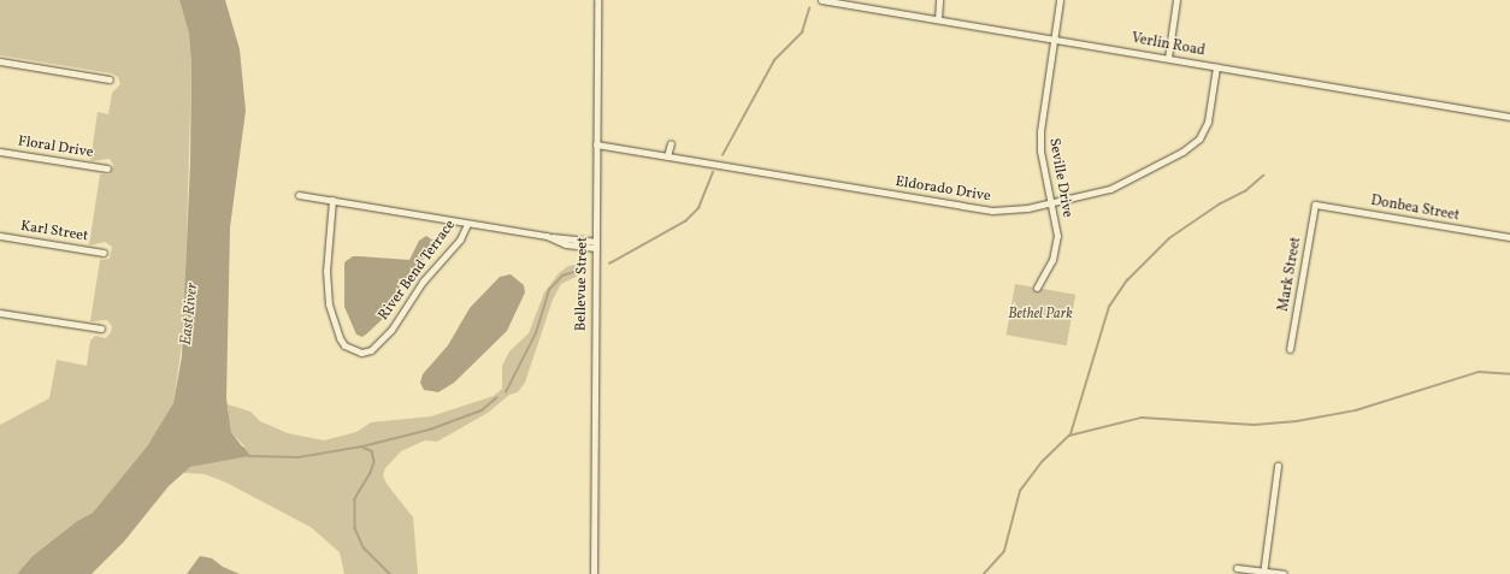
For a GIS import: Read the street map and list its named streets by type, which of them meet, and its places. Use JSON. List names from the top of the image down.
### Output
{
  "streets": {
    "street": [
      "Verlin Road",
      "Floral Drive",
      "Seville Drive",
      "Eldorado Drive",
      "Donbea Street",
      "Karl Street",
      "River Bend Terrace",
      "Mark Street",
      "Bellevue Street"
    ]
  },
  "crossings": [
    ["Verlin Road", "Seville Drive"],
    ["Verlin Road", "Eldorado Drive"],
    ["Seville Drive", "Eldorado Drive"],
    ["Eldorado Drive", "Bellevue Street"],
    ["Donbea Street", "Mark Street"],
    ["River Bend Terrace", "Bellevue Street"]
  ],
  "water": ["East River"],
  "parks": ["Bethel Park"]
}
